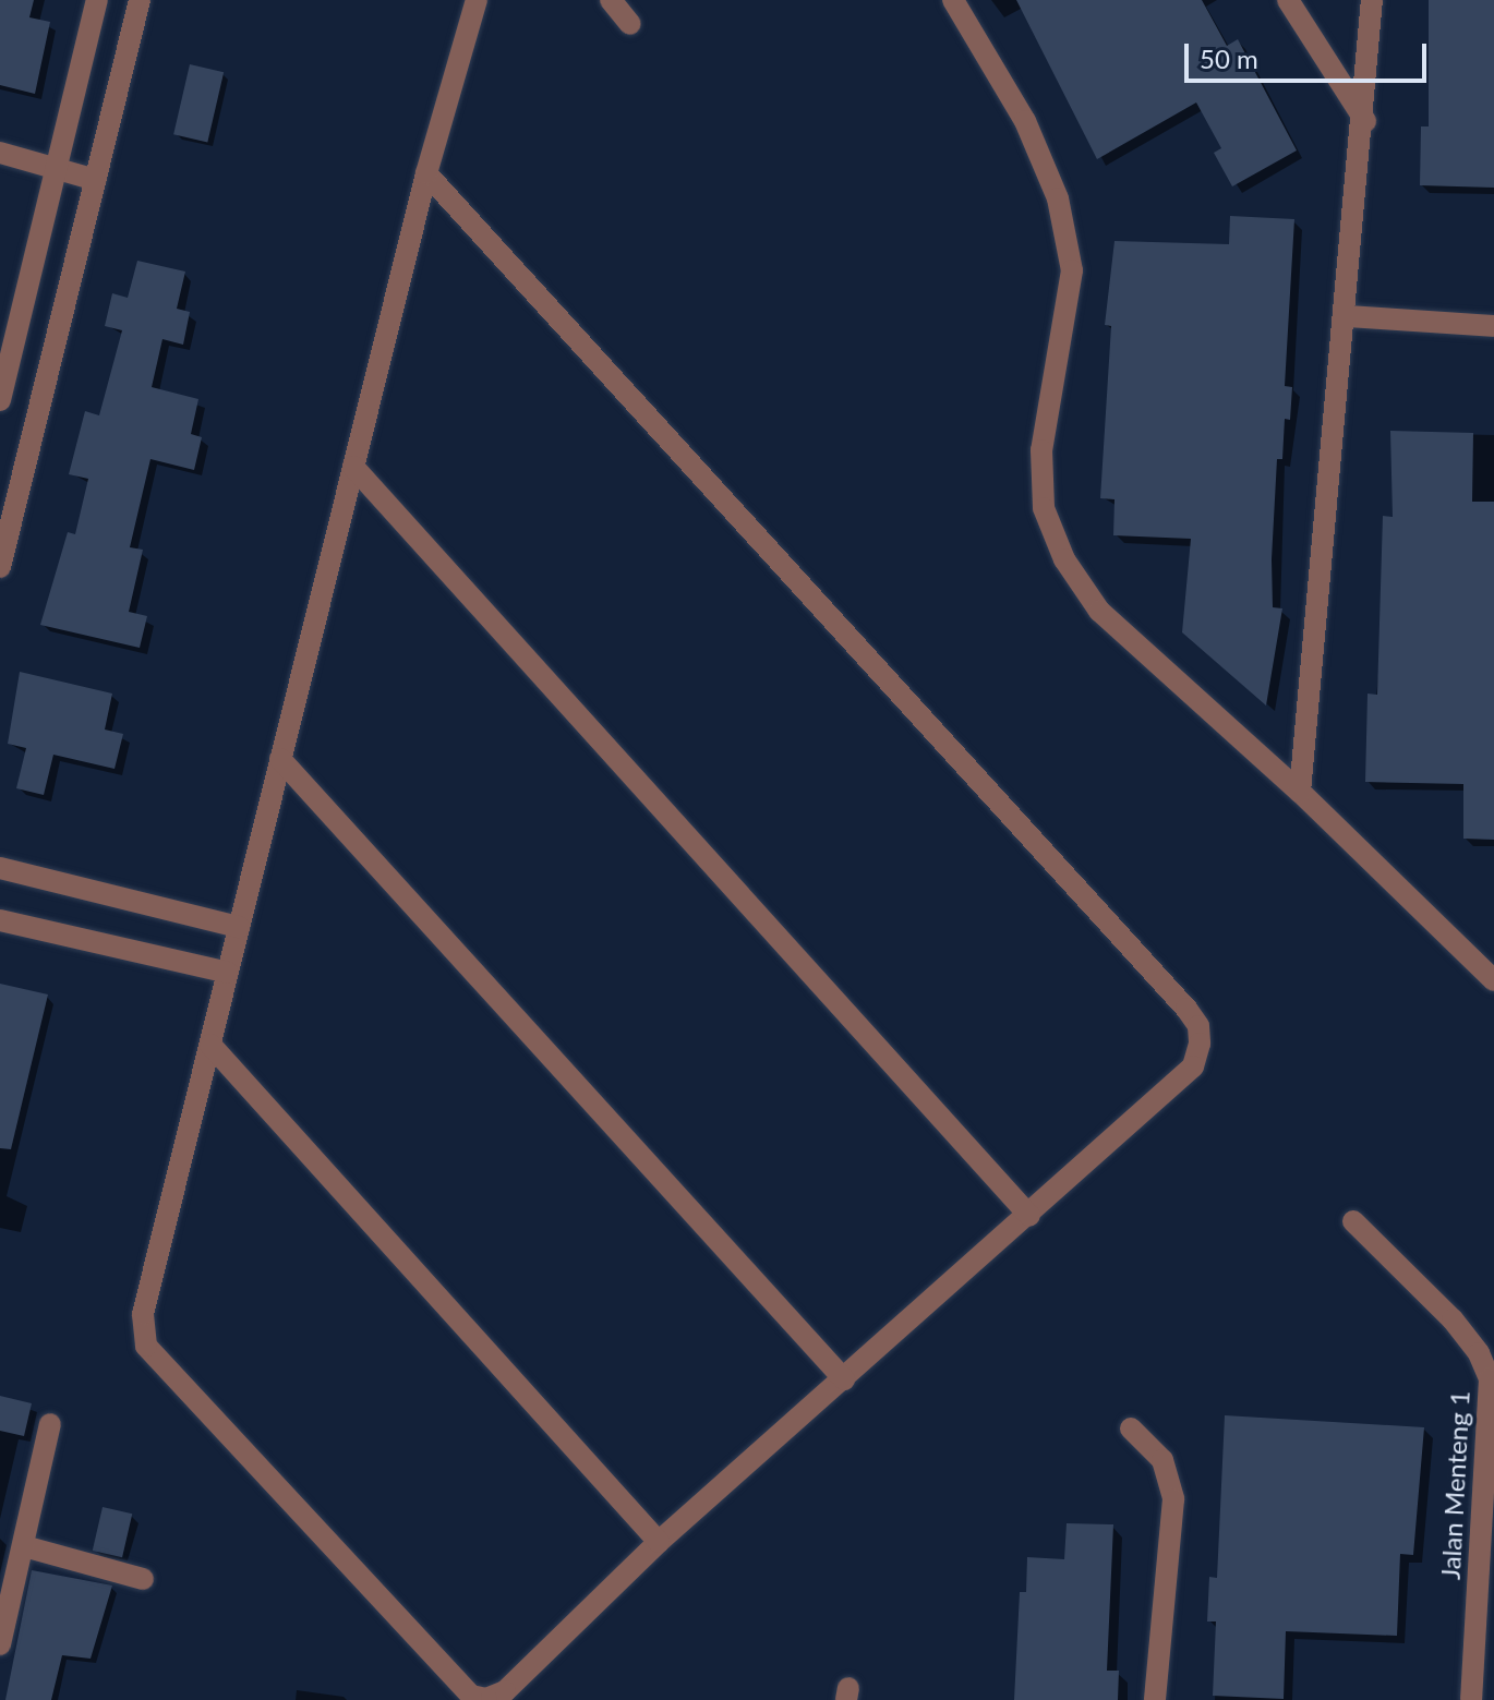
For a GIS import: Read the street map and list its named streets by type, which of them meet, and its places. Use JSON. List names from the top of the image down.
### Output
{
  "streets": {
    "street": ["Jalan Menteng 1"]
  },
  "scale_bar": "50 m"
}
